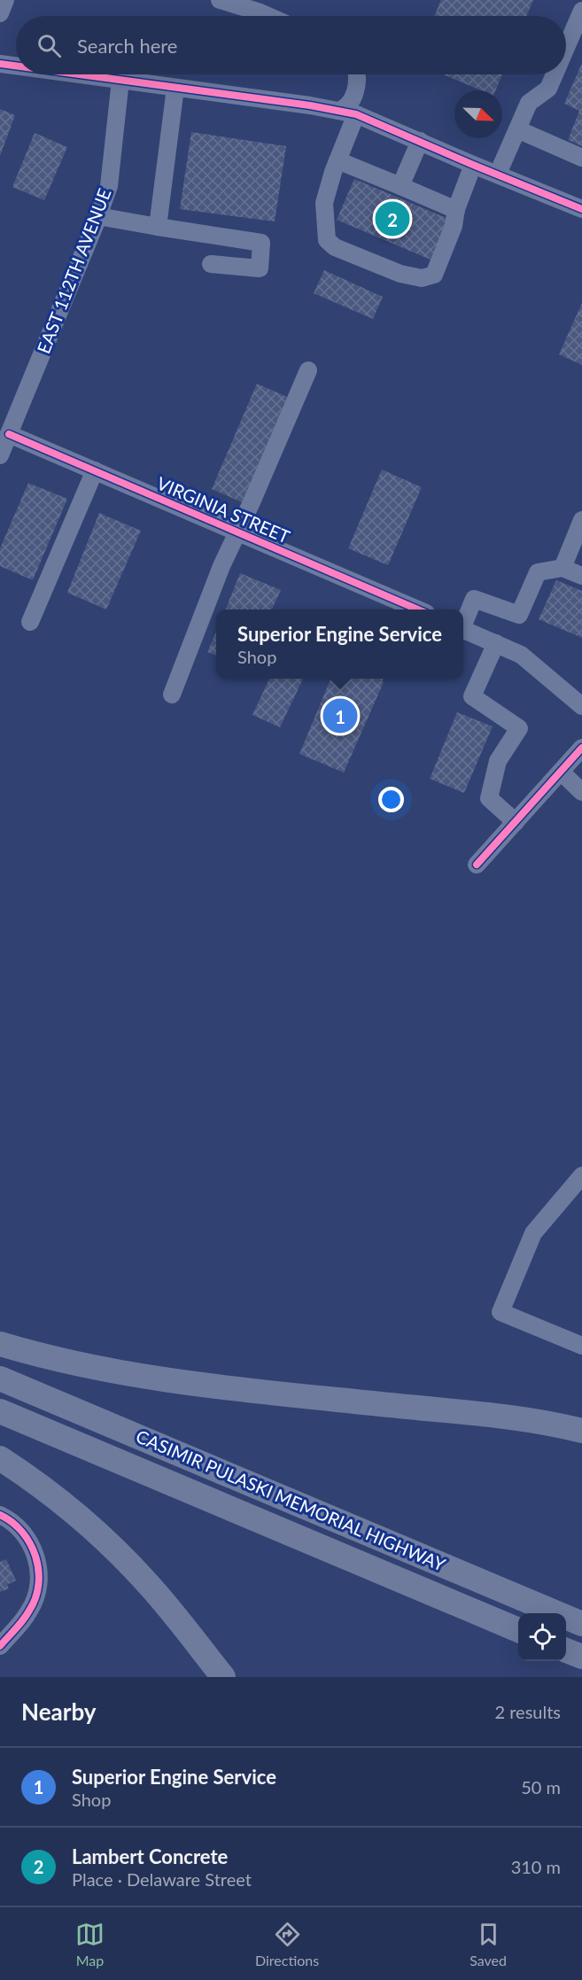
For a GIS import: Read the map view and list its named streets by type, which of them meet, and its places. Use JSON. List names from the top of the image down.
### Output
{
  "streets": {
    "highway": ["CASIMIR PULASKI MEMORIAL HIGHWAY"],
    "street": ["EAST 112TH AVENUE", "VIRGINIA STREET"]
  },
  "crossings": [
    ["EAST 112TH AVENUE", "VIRGINIA STREET"]
  ],
  "north": "bottom right",
  "page": {
    "search": "Search here",
    "pins": ["2", "1"],
    "popup": ["Superior Engine Service", "Shop"],
    "heading": ["Nearby", "2 results"],
    "list": [
      {
        "mark": "1",
        "name": "Superior Engine Service",
        "note": "Shop",
        "value": "50 m"
      },
      {
        "mark": "2",
        "name": "Lambert Concrete",
        "note": "Place · Delaware Street",
        "value": "310 m"
      }
    ],
    "nav": ["Map", "Directions", "Saved"]
  }
}
